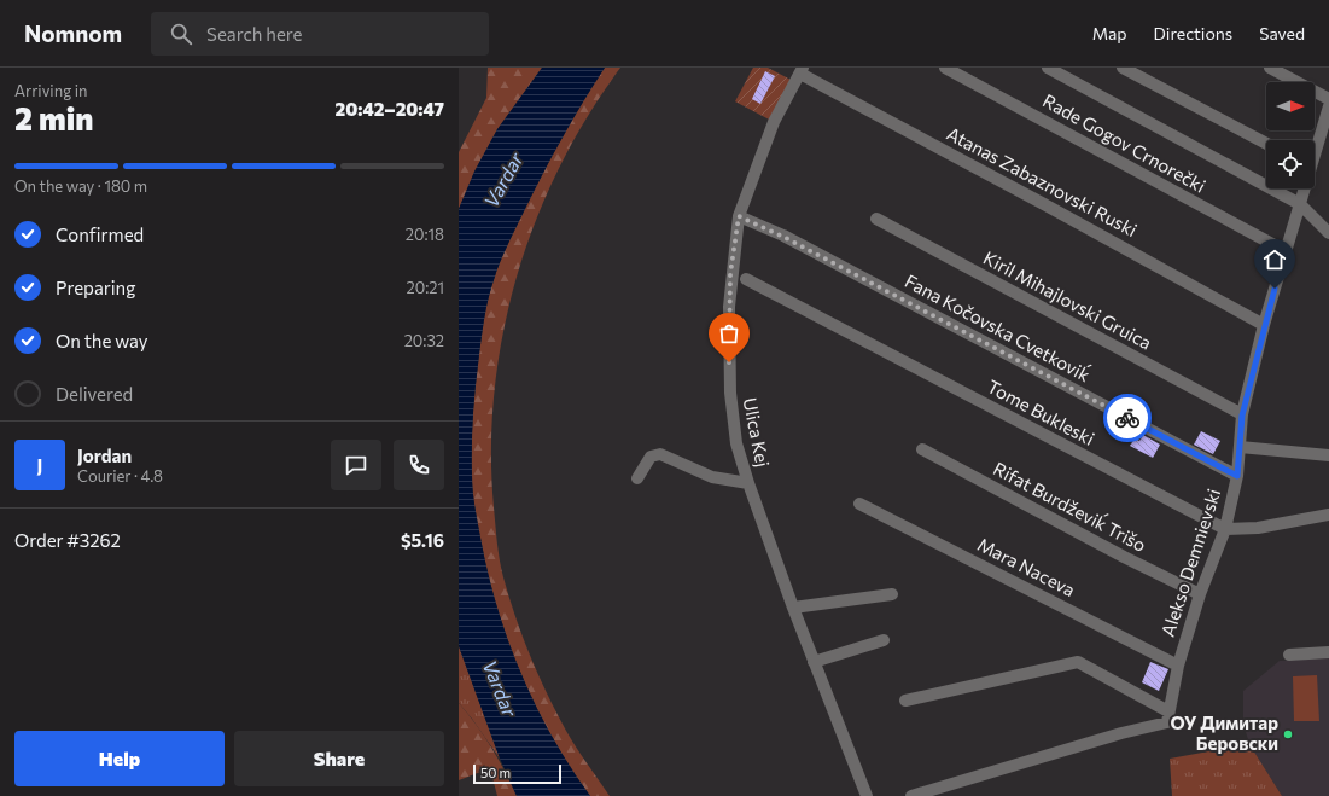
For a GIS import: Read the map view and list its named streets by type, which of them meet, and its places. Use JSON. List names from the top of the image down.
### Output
{
  "streets": {
    "street": [
      "Rade Gogov Crnorečki",
      "Atanas Zabaznovski Ruski",
      "Kiril Mihajlovski Gruica",
      "Fana Kočovska Cvetkoviḱ",
      "Tome Bukleski",
      "Ulica Kej",
      "Rifat Burdževiḱ Trišo",
      "Alekso Demnievski",
      "Mara Naceva"
    ]
  },
  "crossings": [
    ["Rade Gogov Crnorečki", "Alekso Demnievski"],
    ["Atanas Zabaznovski Ruski", "Ulica Kej"],
    ["Atanas Zabaznovski Ruski", "Alekso Demnievski"],
    ["Kiril Mihajlovski Gruica", "Alekso Demnievski"],
    ["Fana Kočovska Cvetkoviḱ", "Ulica Kej"],
    ["Fana Kočovska Cvetkoviḱ", "Alekso Demnievski"],
    ["Tome Bukleski", "Alekso Demnievski"],
    ["Rifat Burdževiḱ Trišo", "Alekso Demnievski"],
    ["Alekso Demnievski", "Mara Naceva"]
  ],
  "water": ["Vardar"],
  "places": ["ОУ Димитар Беровски"],
  "scale_bar": "50 m",
  "north": "right",
  "page": {
    "header": "Nomnom",
    "search": "Search here",
    "nav": ["Map", "Directions", "Saved"],
    "heading": ["2 min", "Arriving in", "20:42–20:47"],
    "panel": [
      "Jordan",
      "Courier · 4.8",
      "Order #3262",
      "$5.16"
    ],
    "bar": "On the way · 180 m",
    "list": [
      ["Confirmed", "20:18"],
      ["Preparing", "20:21"],
      ["On the way", "20:32"],
      "Delivered"
    ],
    "round": "J",
    "buttons": ["Help", "Share"],
    "scale": "50 m"
  }
}
